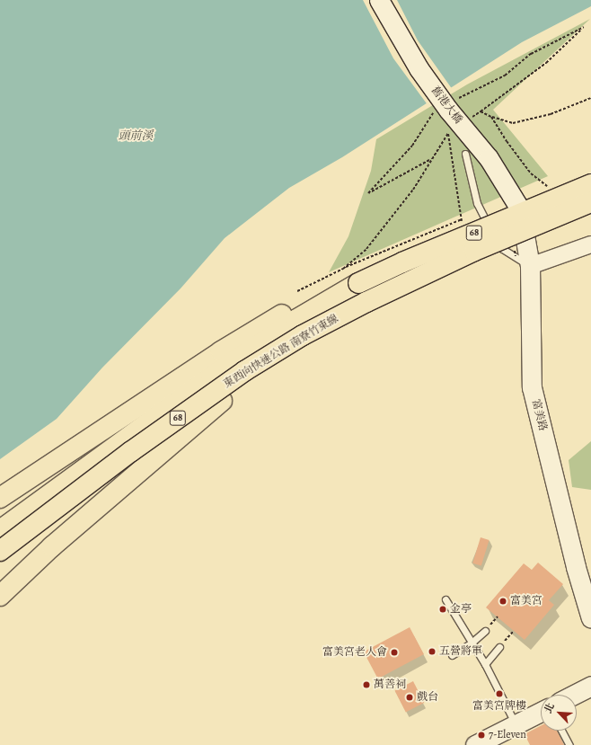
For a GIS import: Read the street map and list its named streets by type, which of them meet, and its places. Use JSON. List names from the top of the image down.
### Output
{
  "streets": {
    "highway": ["68", "東西向快速公路 南寮竹東線"],
    "main road": ["舊港大橋", "富美路"]
  },
  "crossings": [
    ["舊港大橋", "富美路"]
  ],
  "water": ["頭前溪"],
  "places": [
    "富美宮",
    "金亭",
    "五營將軍",
    "富美宮老人會",
    "萬善祠",
    "富美宮牌樓",
    "戲台",
    "7-Eleven"
  ],
  "north": "top left"
}
